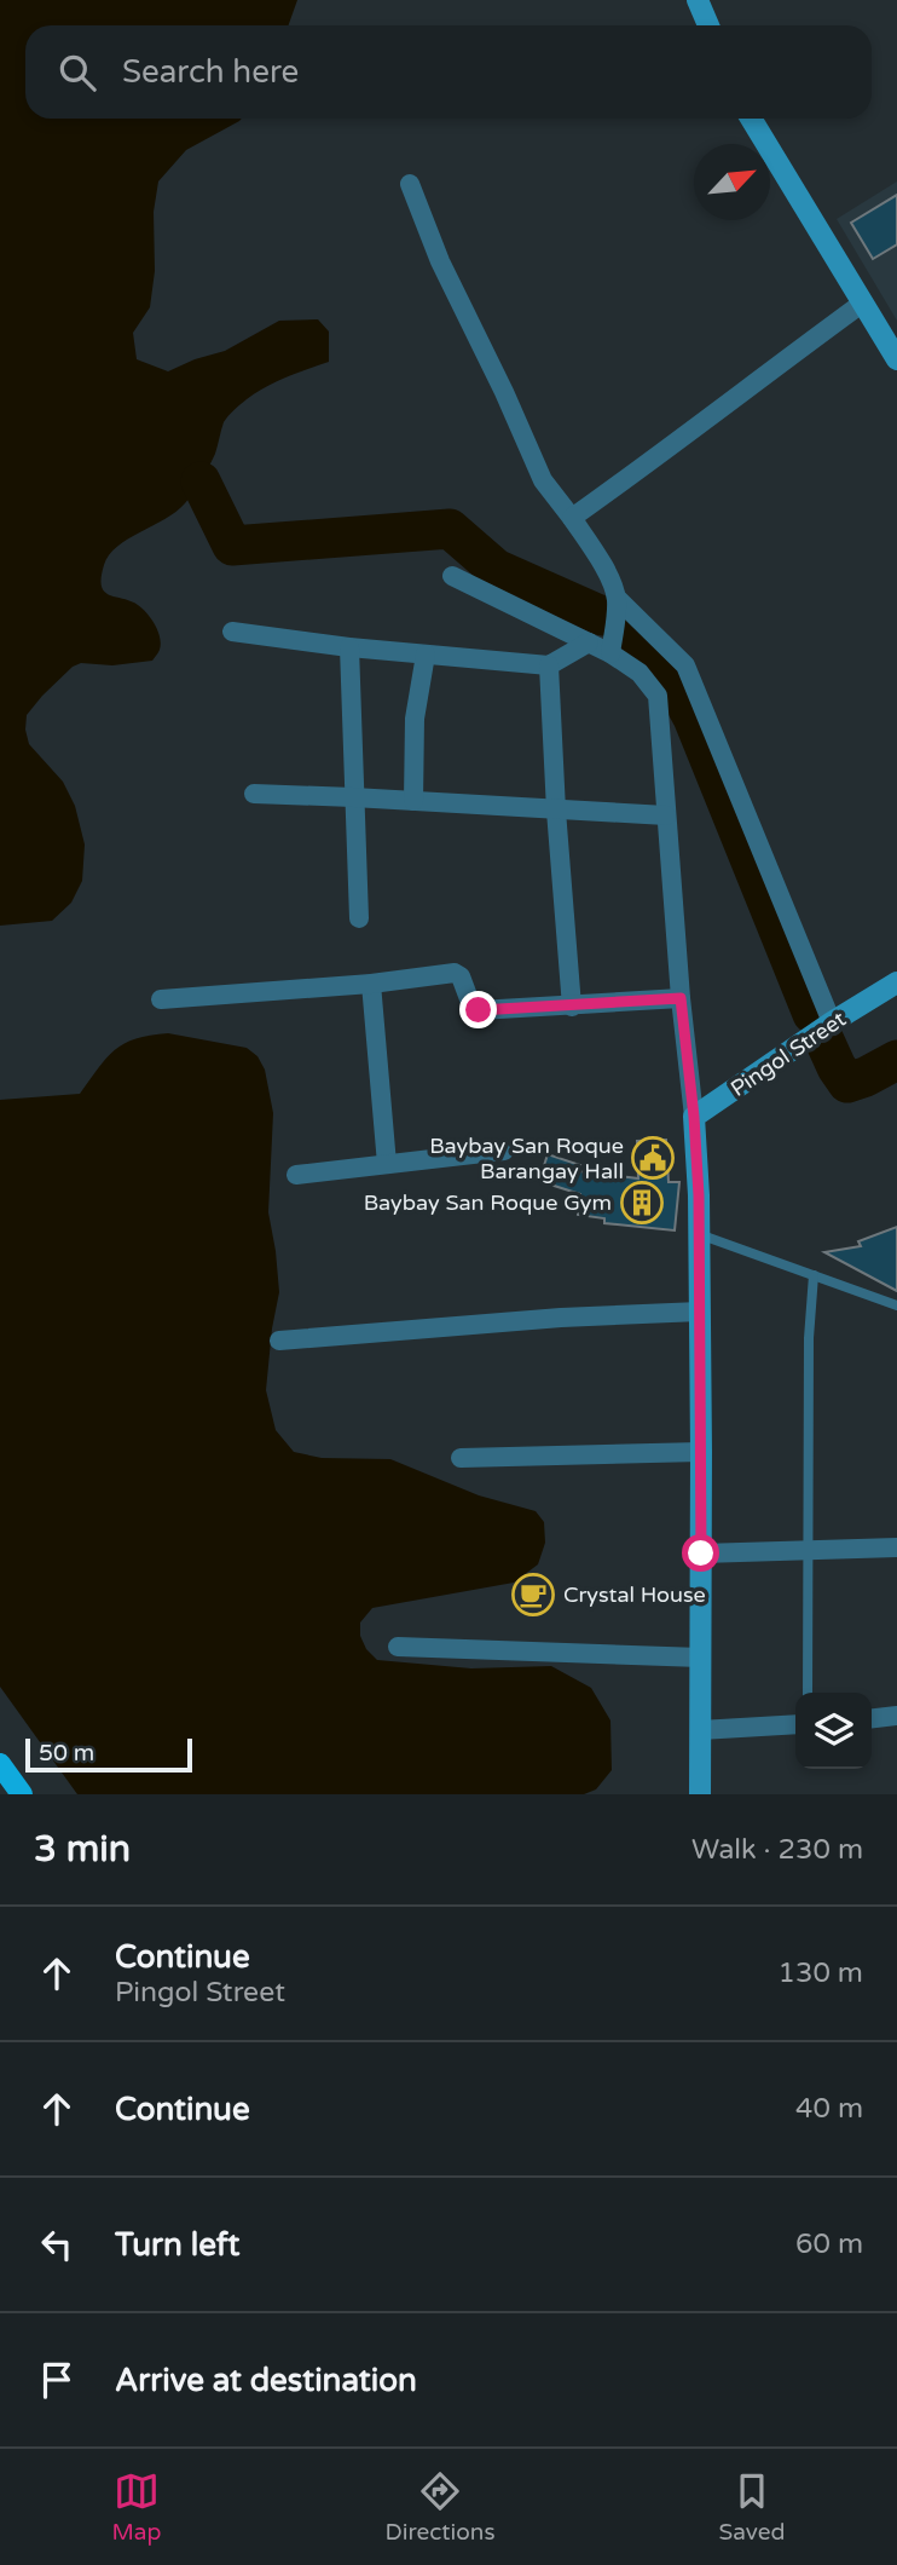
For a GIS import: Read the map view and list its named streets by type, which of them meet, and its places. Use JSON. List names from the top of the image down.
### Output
{
  "streets": {
    "street": ["Pingol Street"]
  },
  "places": {
    "public building": ["Baybay San Roque Barangay Hall"],
    "building": ["Baybay San Roque Gym"],
    "cafe": ["Crystal House"]
  },
  "scale_bar": "50 m",
  "north": "top right",
  "page": {
    "search": "Search here",
    "scale": "50 m",
    "heading": ["3 min", "Walk · 230 m"],
    "list": [
      ["Continue", "Pingol Street", "130 m"],
      ["Continue", "40 m"],
      ["Turn left", "60 m"],
      "Arrive at destination"
    ],
    "nav": ["Map", "Directions", "Saved"]
  }
}
